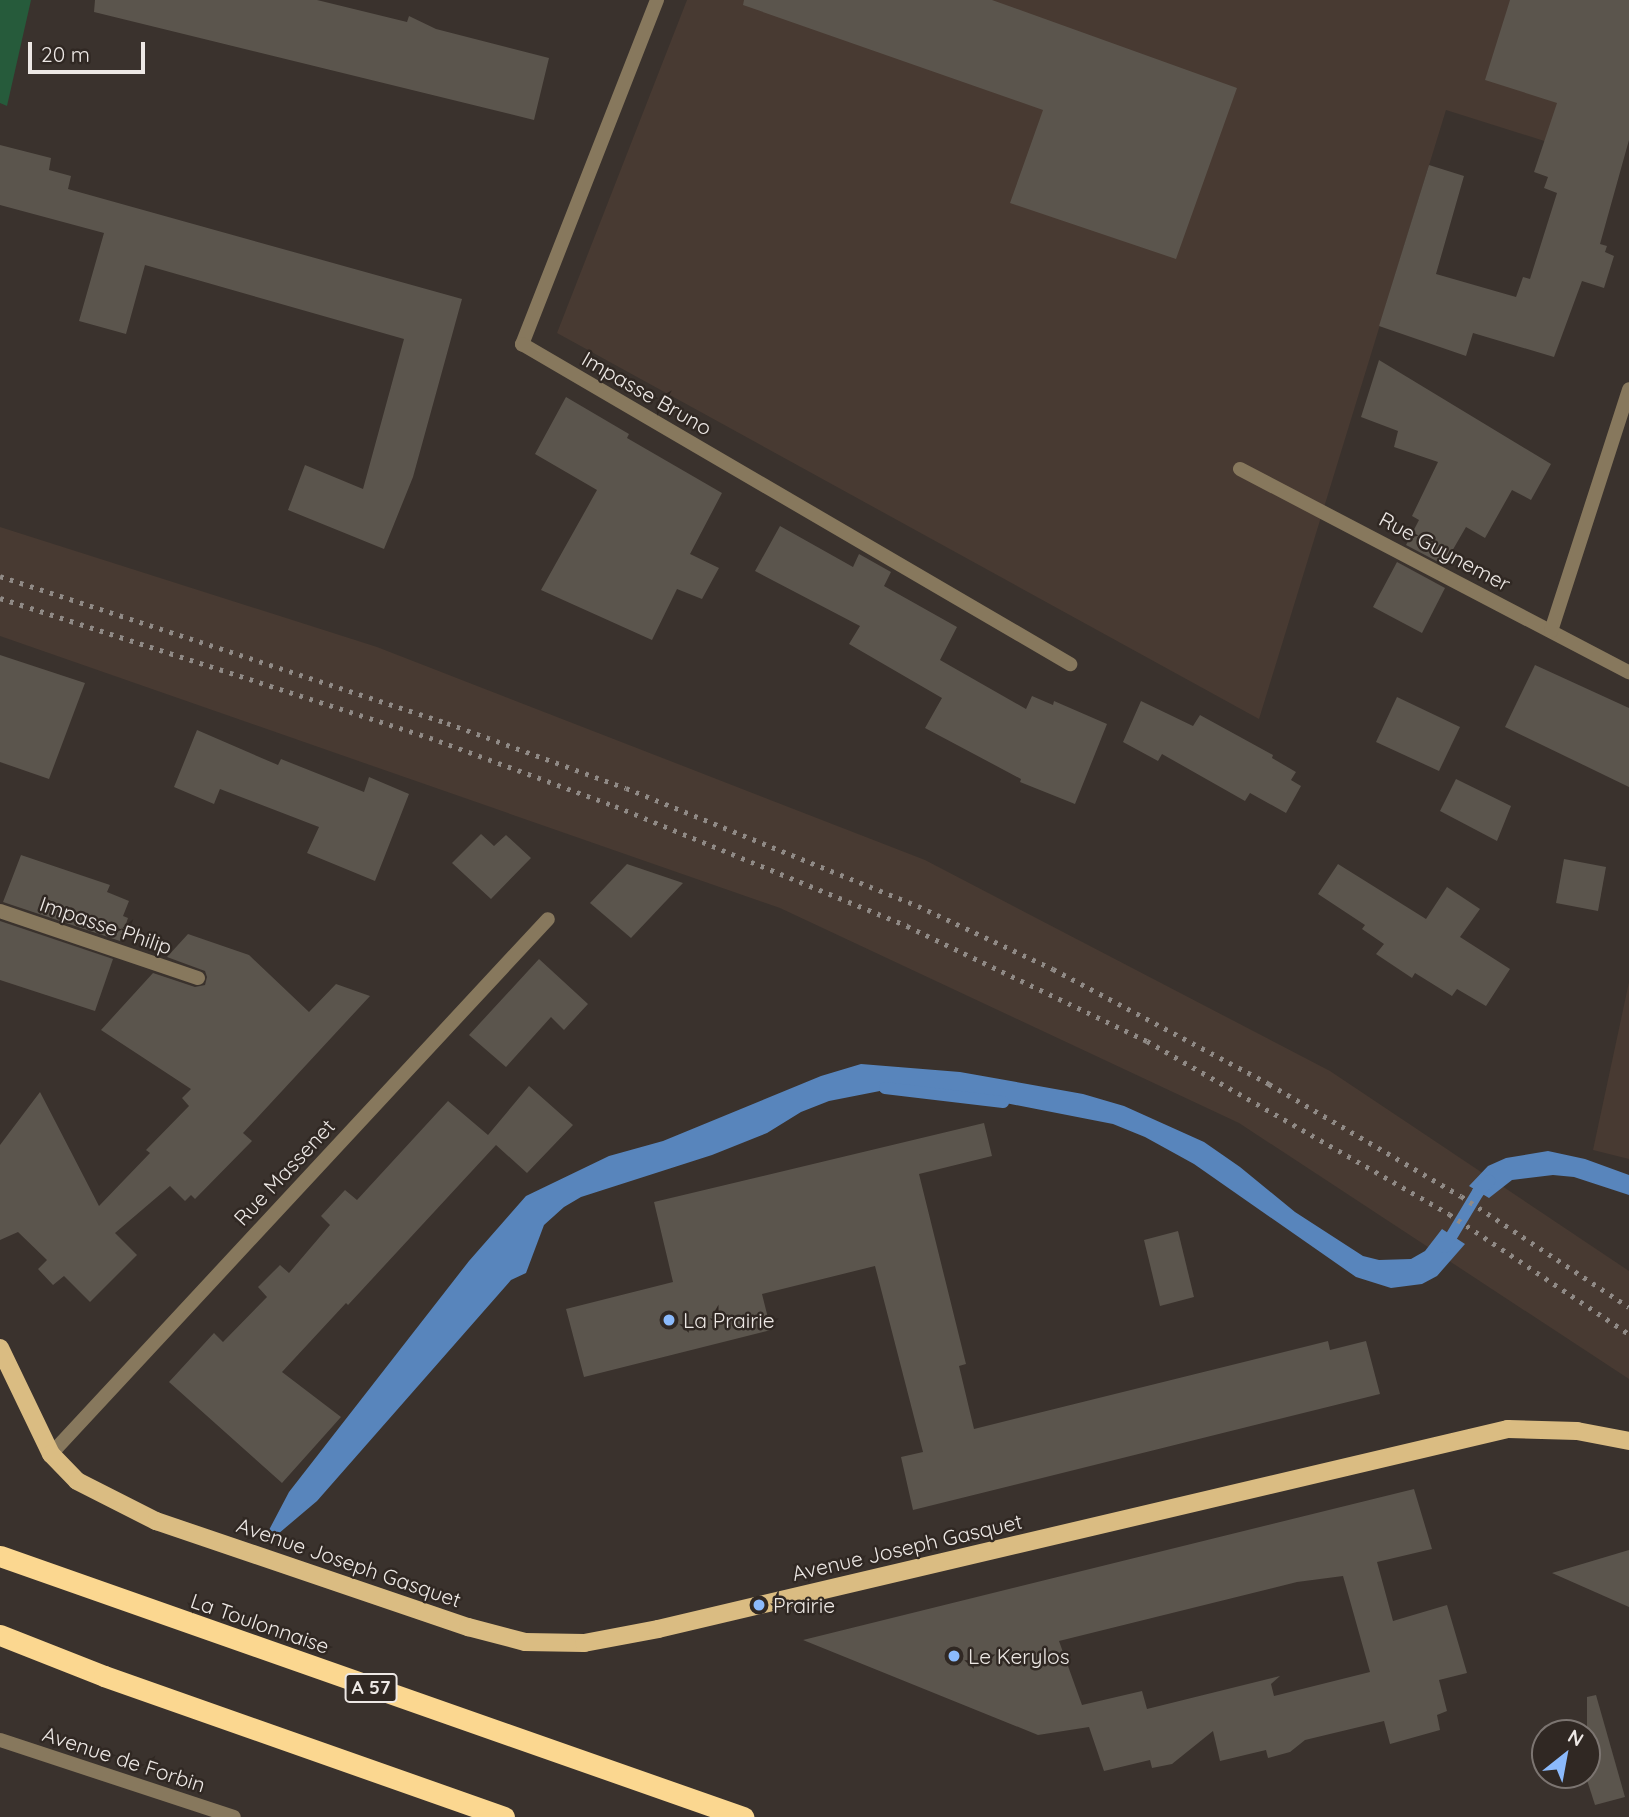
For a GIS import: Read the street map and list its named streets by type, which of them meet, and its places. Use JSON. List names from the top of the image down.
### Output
{
  "streets": {
    "highway": ["La Toulonnaise", "A 57"],
    "main road": ["Avenue Joseph Gasquet"],
    "street": [
      "Impasse Bruno",
      "Rue Guynemer",
      "Impasse Philip",
      "Rue Massenet",
      "Avenue de Forbin"
    ]
  },
  "crossings": [
    ["Rue Massenet", "Avenue Joseph Gasquet"]
  ],
  "places": ["La Prairie", "Prairie", "Le Kerylos"],
  "scale_bar": "20 m",
  "north": "top right"
}
